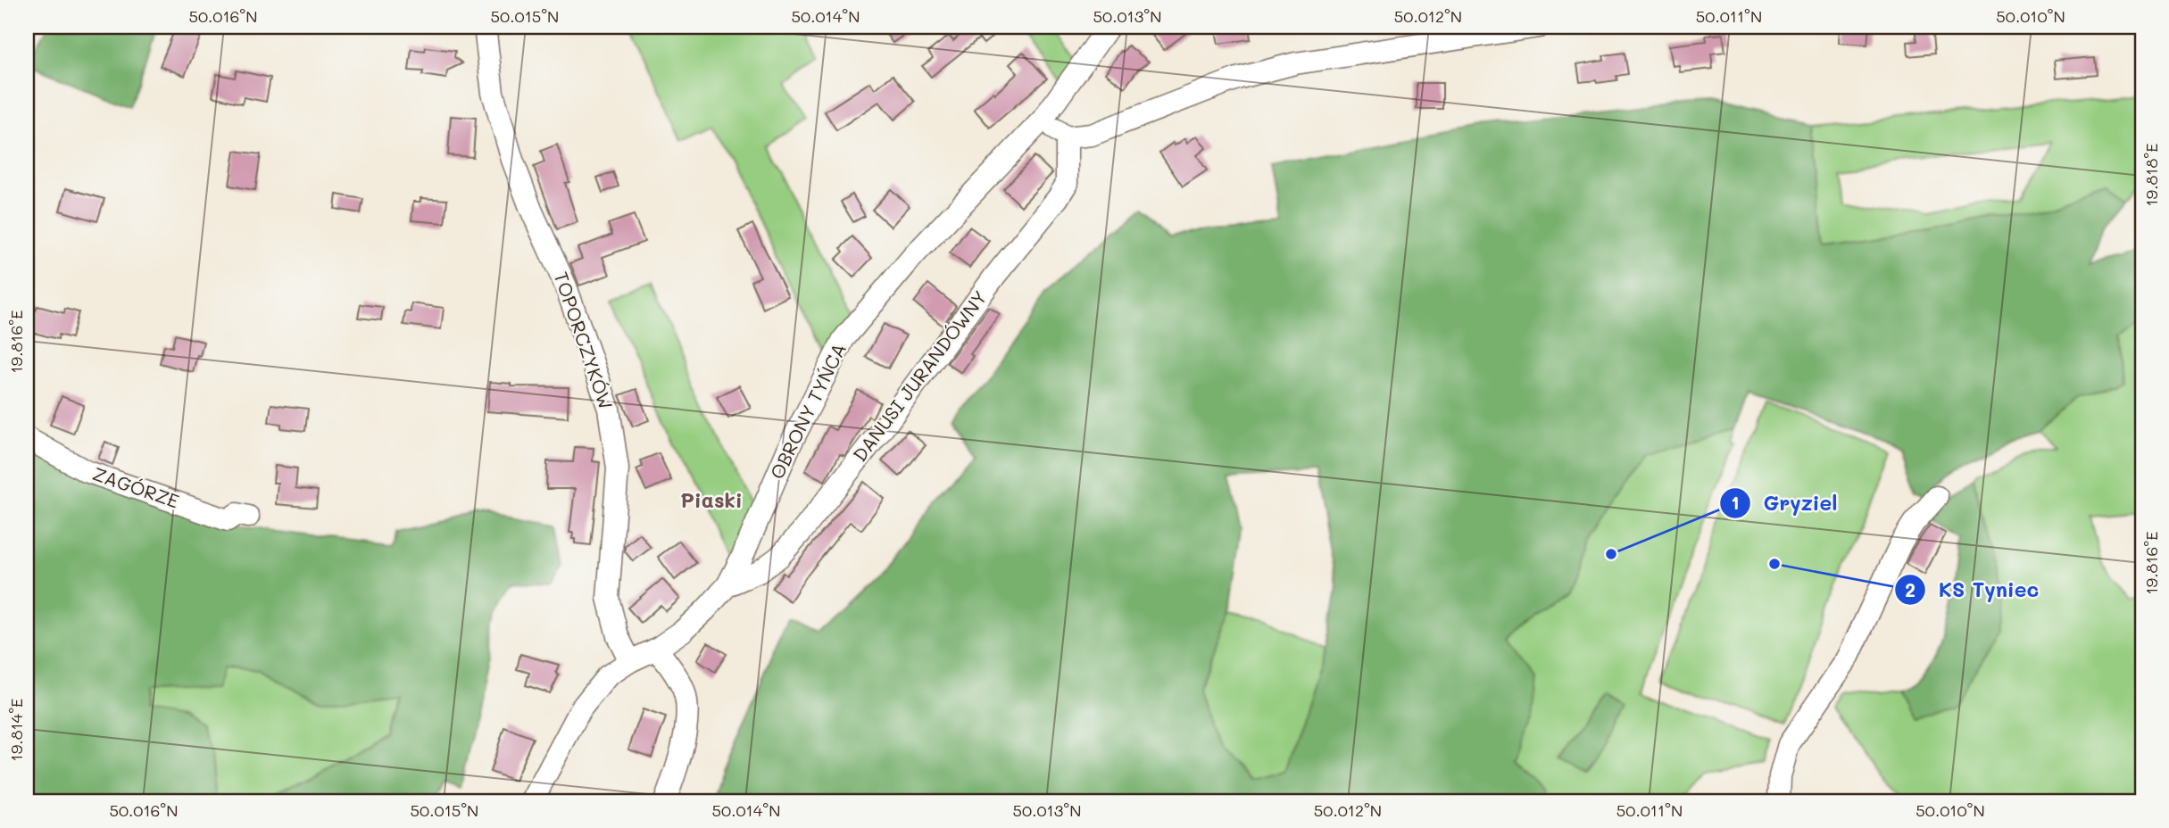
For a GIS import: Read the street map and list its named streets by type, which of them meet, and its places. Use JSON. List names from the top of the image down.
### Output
{
  "streets": {
    "street": [
      "TOPORCZYKÓW",
      "DANUSI JURANDÓWNY",
      "OBRONY TYŃCA",
      "ZAGÓRZE"
    ]
  },
  "crossings": [
    ["TOPORCZYKÓW", "OBRONY TYŃCA"],
    ["DANUSI JURANDÓWNY", "OBRONY TYŃCA"]
  ],
  "districts": ["Piaski"],
  "places": ["Gryziel", "KS Tyniec"],
  "coordinates": [
    "50.016°N",
    "50.015°N",
    "50.014°N",
    "50.013°N",
    "50.012°N",
    "50.011°N",
    "50.010°N",
    "19.818°E",
    "19.816°E",
    "19.814°E"
  ]
}
